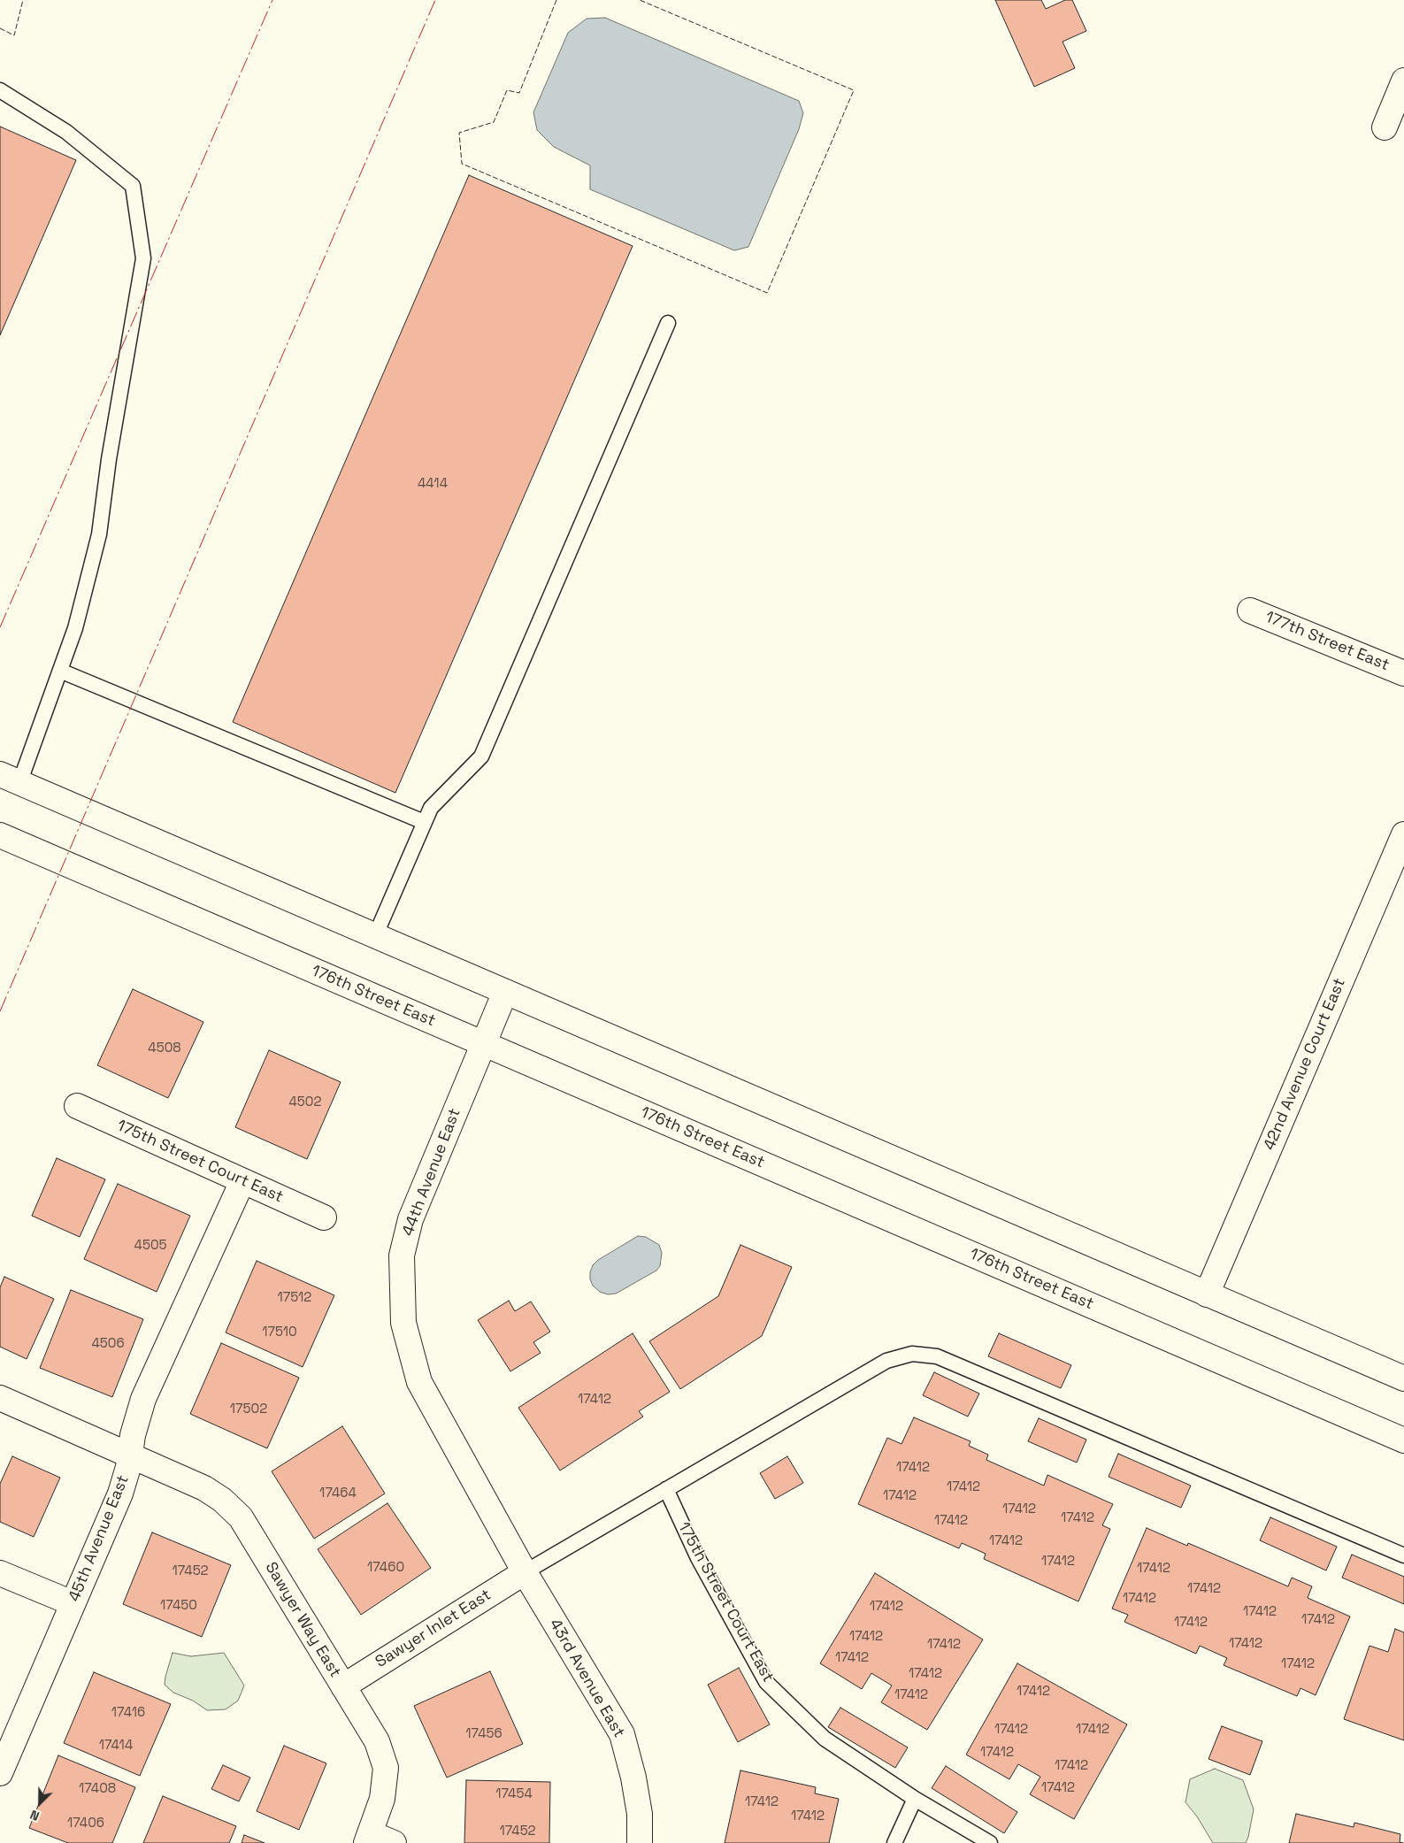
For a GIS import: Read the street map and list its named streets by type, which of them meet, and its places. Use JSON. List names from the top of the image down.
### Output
{
  "streets": {
    "street": [
      "177th Street East",
      "176th Street East",
      "42nd Avenue Court East",
      "175th Street Court East",
      "44th Avenue East",
      "45th Avenue East",
      "Sawyer Way East",
      "Sawyer Inlet East",
      "43rd Avenue East"
    ]
  },
  "crossings": [
    ["176th Street East", "44th Avenue East"],
    ["175th Street Court East", "45th Avenue East"],
    ["44th Avenue East", "Sawyer Inlet East"],
    ["44th Avenue East", "43rd Avenue East"],
    ["45th Avenue East", "Sawyer Way East"],
    ["Sawyer Way East", "Sawyer Inlet East"],
    ["Sawyer Inlet East", "43rd Avenue East"]
  ],
  "house_numbers": [
    "4414",
    "4508",
    "4502",
    "4505",
    "17512",
    "17510",
    "4506",
    "17412",
    "17502",
    "17412",
    "17412",
    "17464",
    "17412",
    "17412",
    "17412",
    "17412",
    "17412",
    "17412",
    "17460",
    "17412",
    "17452",
    "17412",
    "17412",
    "17450",
    "17412",
    "17412",
    "17412",
    "17412",
    "17412",
    "17412",
    "17412",
    "17412",
    "17412",
    "17412",
    "17412",
    "17412",
    "17416",
    "17412",
    "17412",
    "17456",
    "17414",
    "17412",
    "17412",
    "17412",
    "17408",
    "17454",
    "17412",
    "17412",
    "17406",
    "17452"
  ],
  "north": "bottom left"
}
